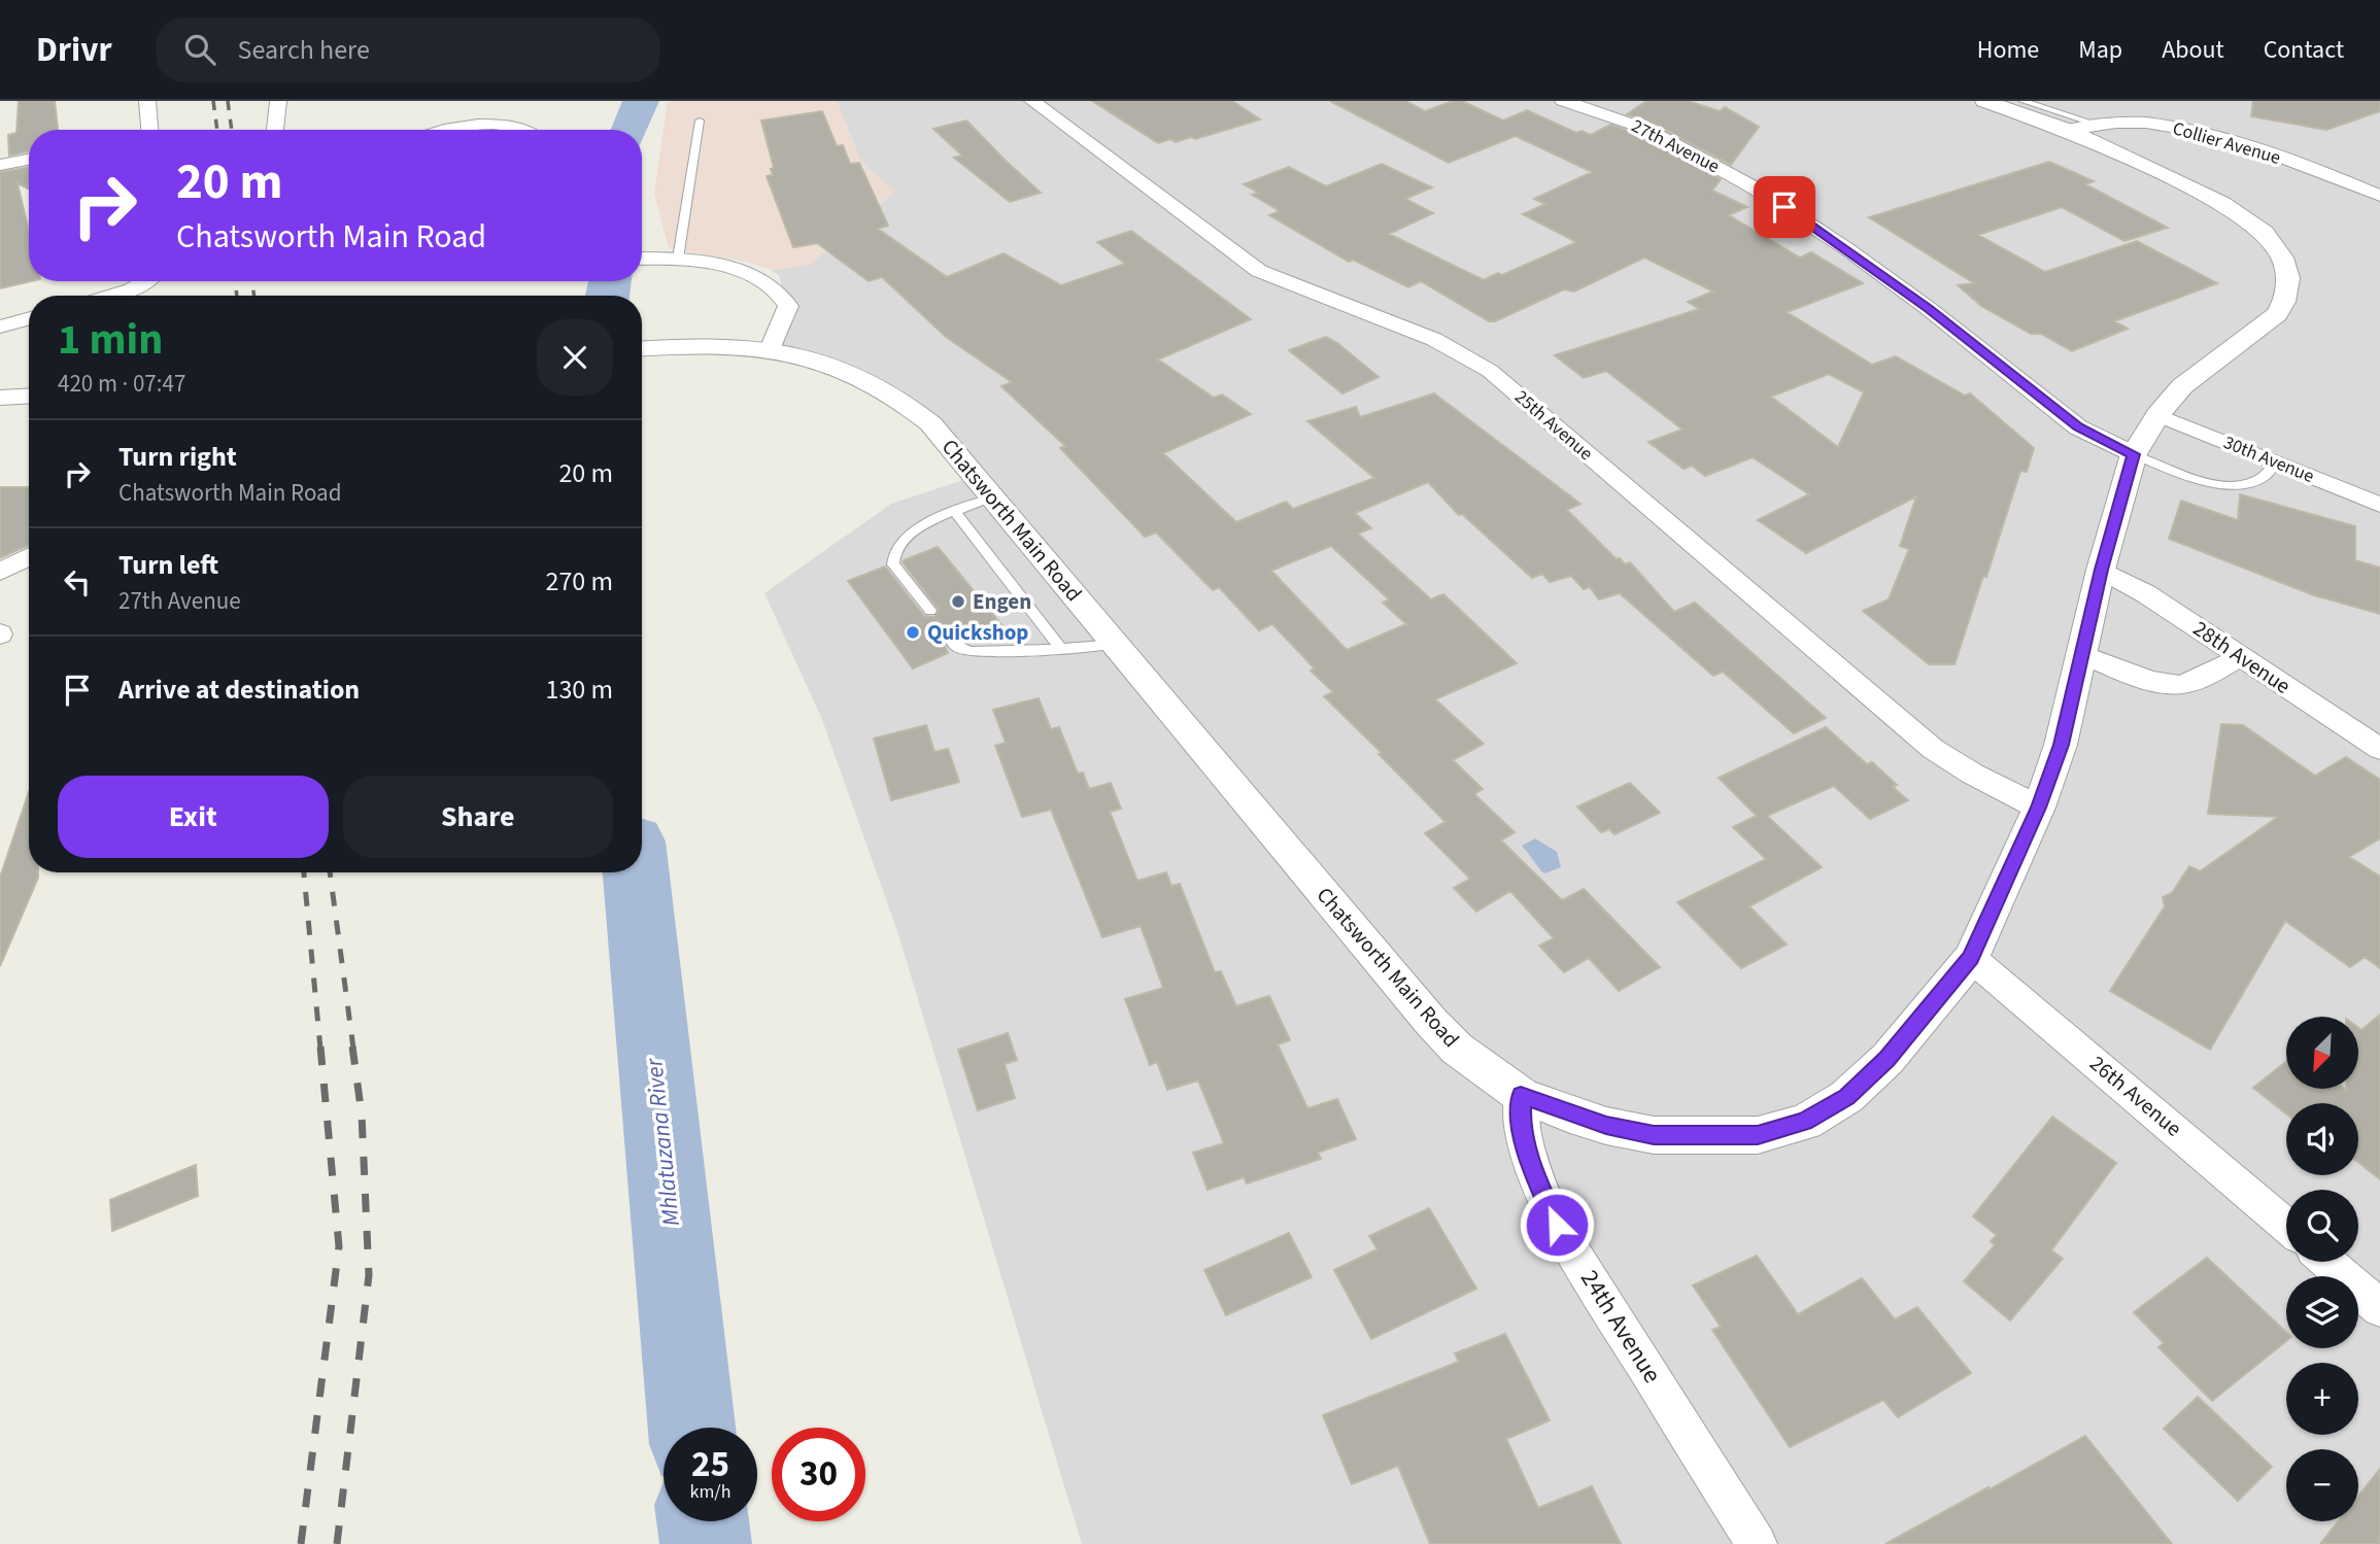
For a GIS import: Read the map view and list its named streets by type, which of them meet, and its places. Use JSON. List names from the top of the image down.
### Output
{
  "streets": {
    "street": [
      "Collier Avenue",
      "27th Avenue",
      "25th Avenue",
      "30th Avenue",
      "Chatsworth Main Road",
      "28th Avenue",
      "26th Avenue",
      "24th Avenue"
    ]
  },
  "crossings": [
    ["Collier Avenue", "Chatsworth Main Road"],
    ["27th Avenue", "Chatsworth Main Road"],
    ["25th Avenue", "Chatsworth Main Road"],
    ["30th Avenue", "Chatsworth Main Road"],
    ["Chatsworth Main Road", "28th Avenue"],
    ["Chatsworth Main Road", "26th Avenue"],
    ["Chatsworth Main Road", "24th Avenue"]
  ],
  "water": ["Mhlatuzana River"],
  "places": ["Engen", "Quickshop"],
  "north": "bottom left",
  "page": {
    "header": "Drivr",
    "search": "Search here",
    "nav": [
      "Home",
      "Map",
      "About",
      "Contact"
    ],
    "turn": ["20 m", "Chatsworth Main Road"],
    "heading": ["1 min", "420 m · 07:47"],
    "list": [
      {
        "name": "Turn right",
        "note": "Chatsworth Main Road",
        "value": "20 m"
      },
      {
        "name": "Turn left",
        "note": "27th Avenue",
        "value": "270 m"
      },
      {
        "name": "Arrive at destination",
        "value": "130 m"
      }
    ],
    "buttons": ["Exit", "Share"],
    "map_buttons": ["+", "−"],
    "speed": "25 km/h",
    "limit": "30"
  }
}
